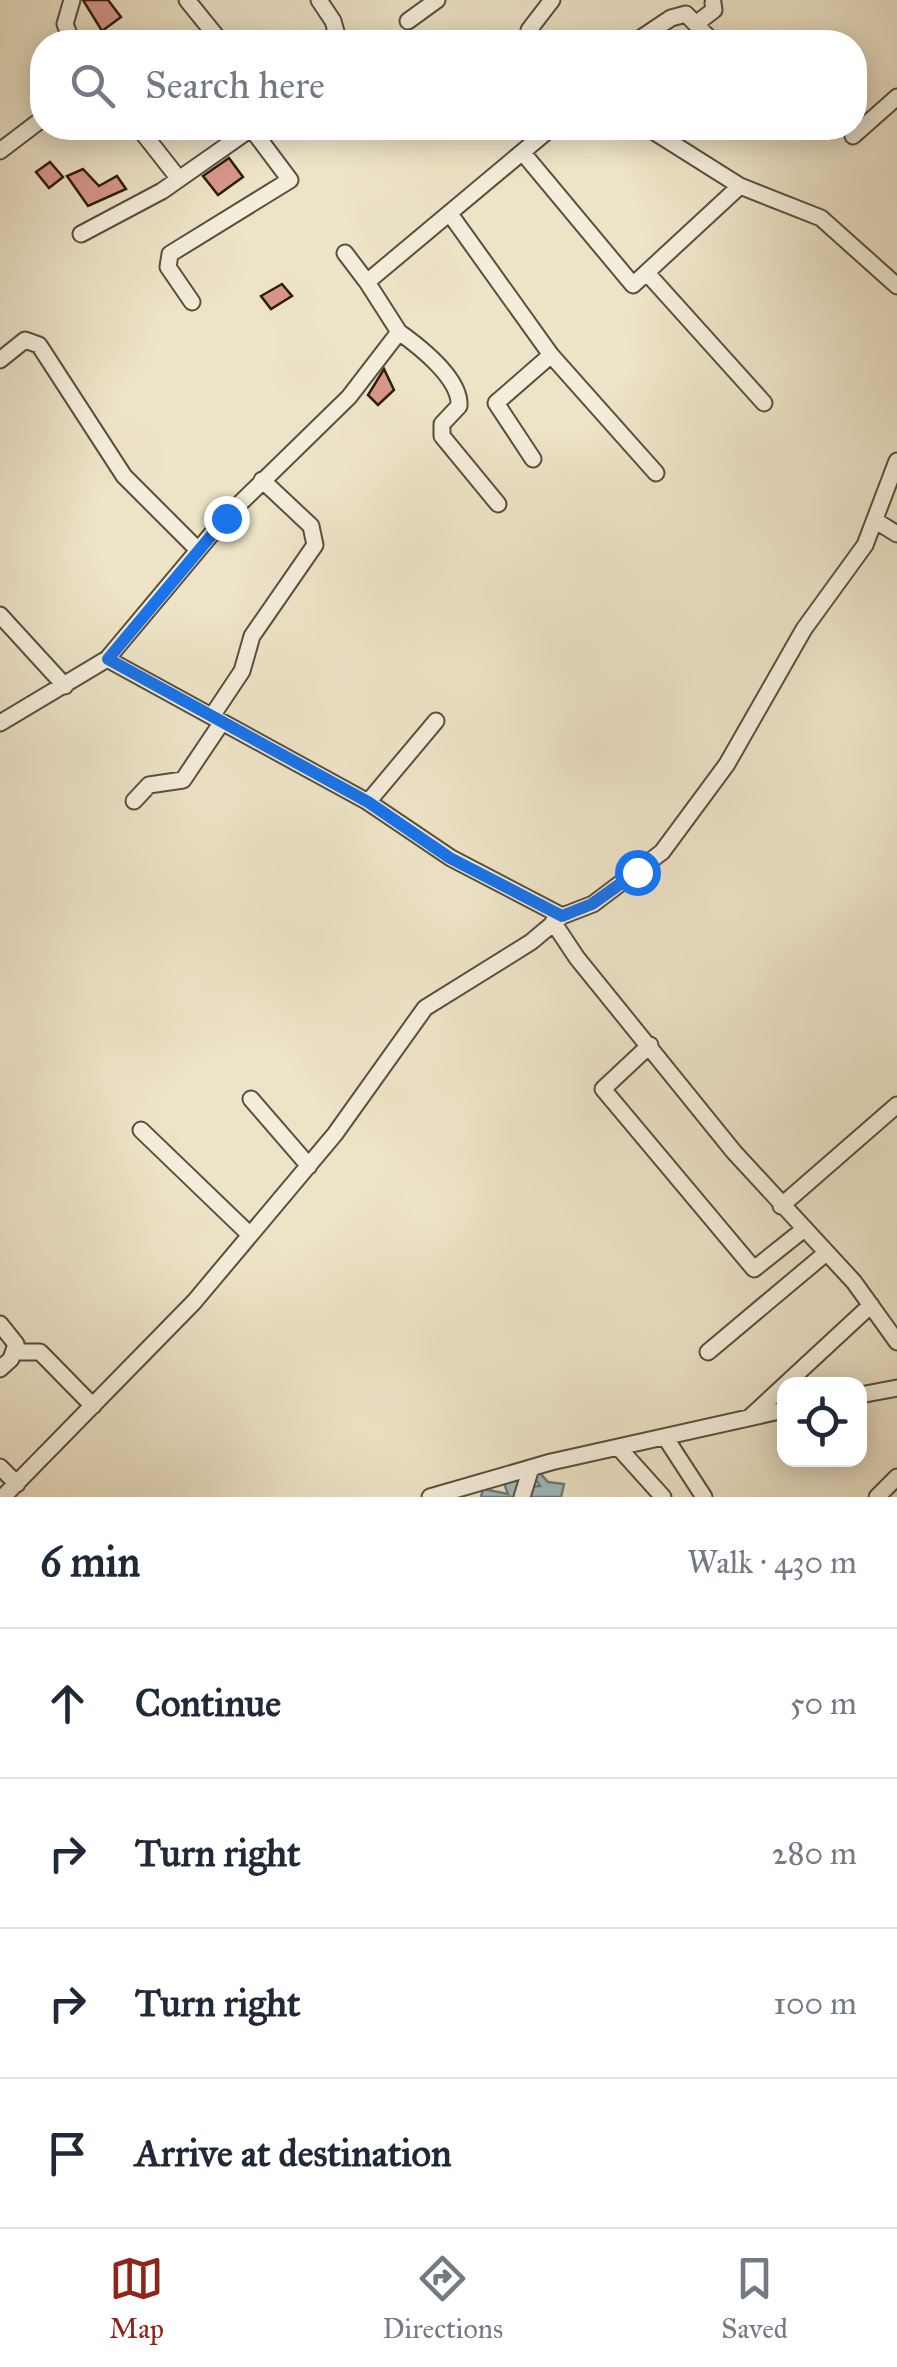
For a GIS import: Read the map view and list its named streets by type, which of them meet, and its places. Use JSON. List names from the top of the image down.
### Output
{
  "page": {
    "search": "Search here",
    "heading": ["6 min", "Walk · 430 m"],
    "list": [
      ["Continue", "50 m"],
      ["Turn right", "280 m"],
      ["Turn right", "100 m"],
      "Arrive at destination"
    ],
    "nav": ["Map", "Directions", "Saved"]
  }
}
